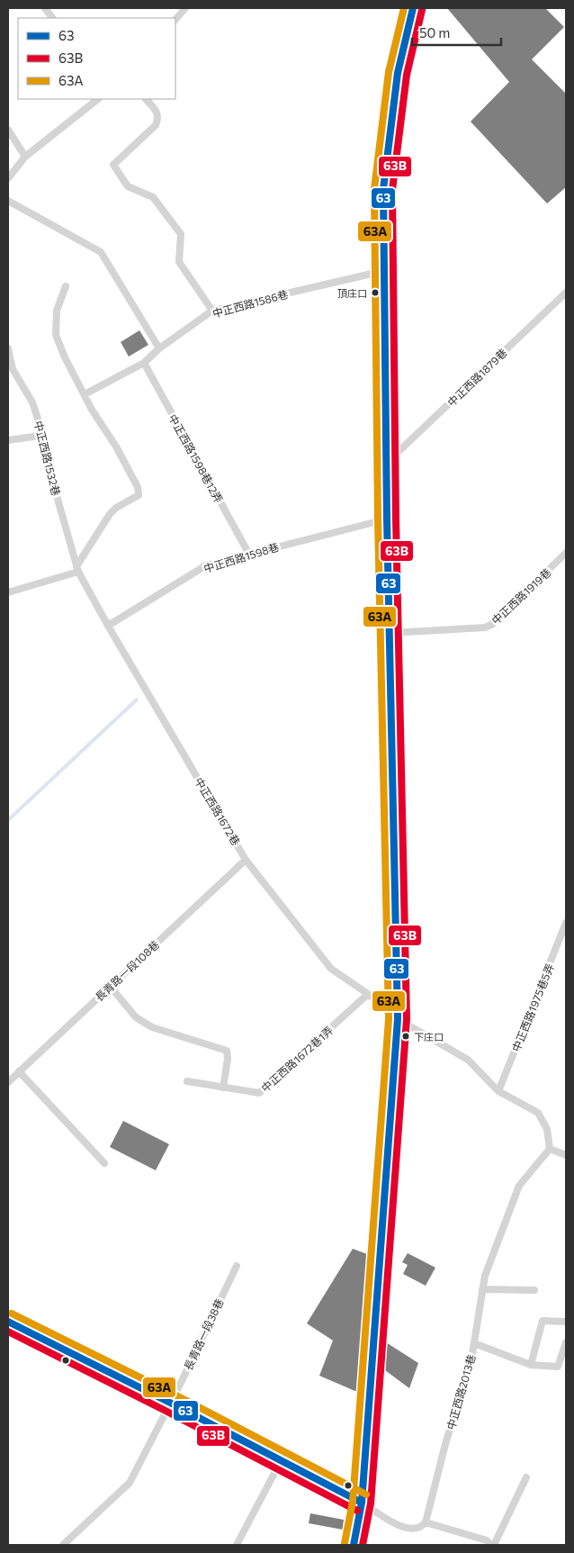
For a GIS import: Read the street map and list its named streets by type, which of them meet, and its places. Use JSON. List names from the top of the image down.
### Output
{
  "streets": {
    "lane": [
      "中正西路1586巷",
      "中正西路1879巷",
      "中正西路1532巷",
      "中正西路1598巷12弄",
      "中正西路1598巷",
      "中正西路1919巷",
      "中正西路1672巷",
      "長青路一段108巷",
      "中正西路1975巷5弄",
      "中正西路1672巷1弄",
      "長青路一段38巷",
      "中正西路2013巷"
    ]
  },
  "crossings": [
    ["中正西路1586巷", "中正西路1598巷12弄"],
    ["中正西路1532巷", "中正西路1672巷"],
    ["中正西路1598巷12弄", "中正西路1598巷"],
    ["中正西路1598巷", "中正西路1672巷"],
    ["中正西路1672巷", "長青路一段108巷"],
    ["中正西路1672巷", "中正西路1975巷5弄"],
    ["中正西路1672巷", "中正西路1672巷1弄"],
    ["中正西路1672巷", "中正西路2013巷"]
  ],
  "places": ["頂庄口", "下庄口"],
  "lines": ["transit line 63", "transit line 63A", "transit line 63B"],
  "legend": ["63", "63B", "63A"],
  "scale_bar": "50 m"
}
